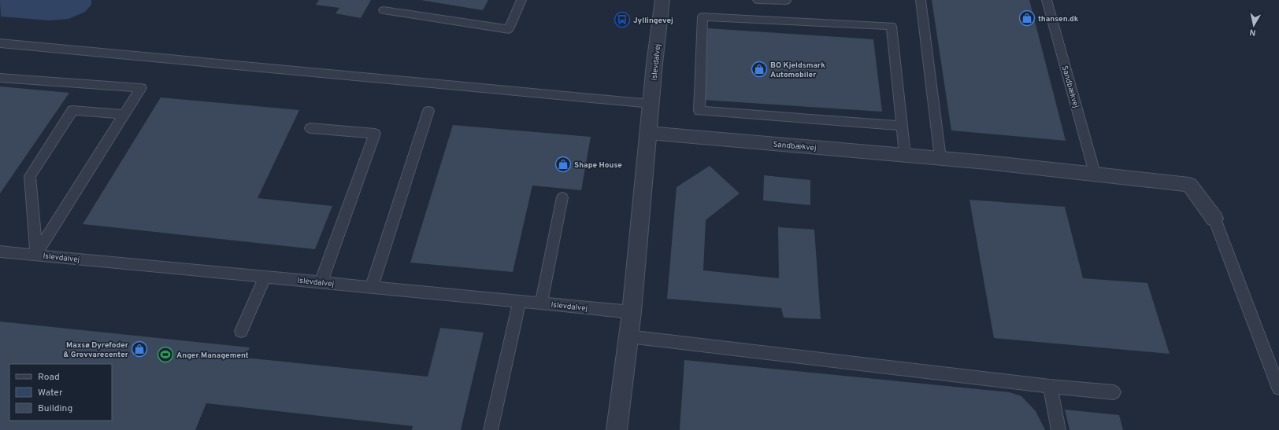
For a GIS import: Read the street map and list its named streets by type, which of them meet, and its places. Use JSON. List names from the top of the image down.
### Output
{
  "streets": {
    "street": ["Islevdalvej", "Sandbækvej"]
  },
  "crossings": [
    ["Islevdalvej", "Sandbækvej"]
  ],
  "places": {
    "shop": [
      "thansen.dk",
      "BO Kjeldsmark Automobiler",
      "Shape House",
      "Maxsø Dyrefoder & Grovvarecenter"
    ],
    "bus stop": ["Jyllingevej"],
    "sports": ["Anger Management"]
  },
  "legend": ["Road", "Water", "Building"],
  "north": "bottom"
}
